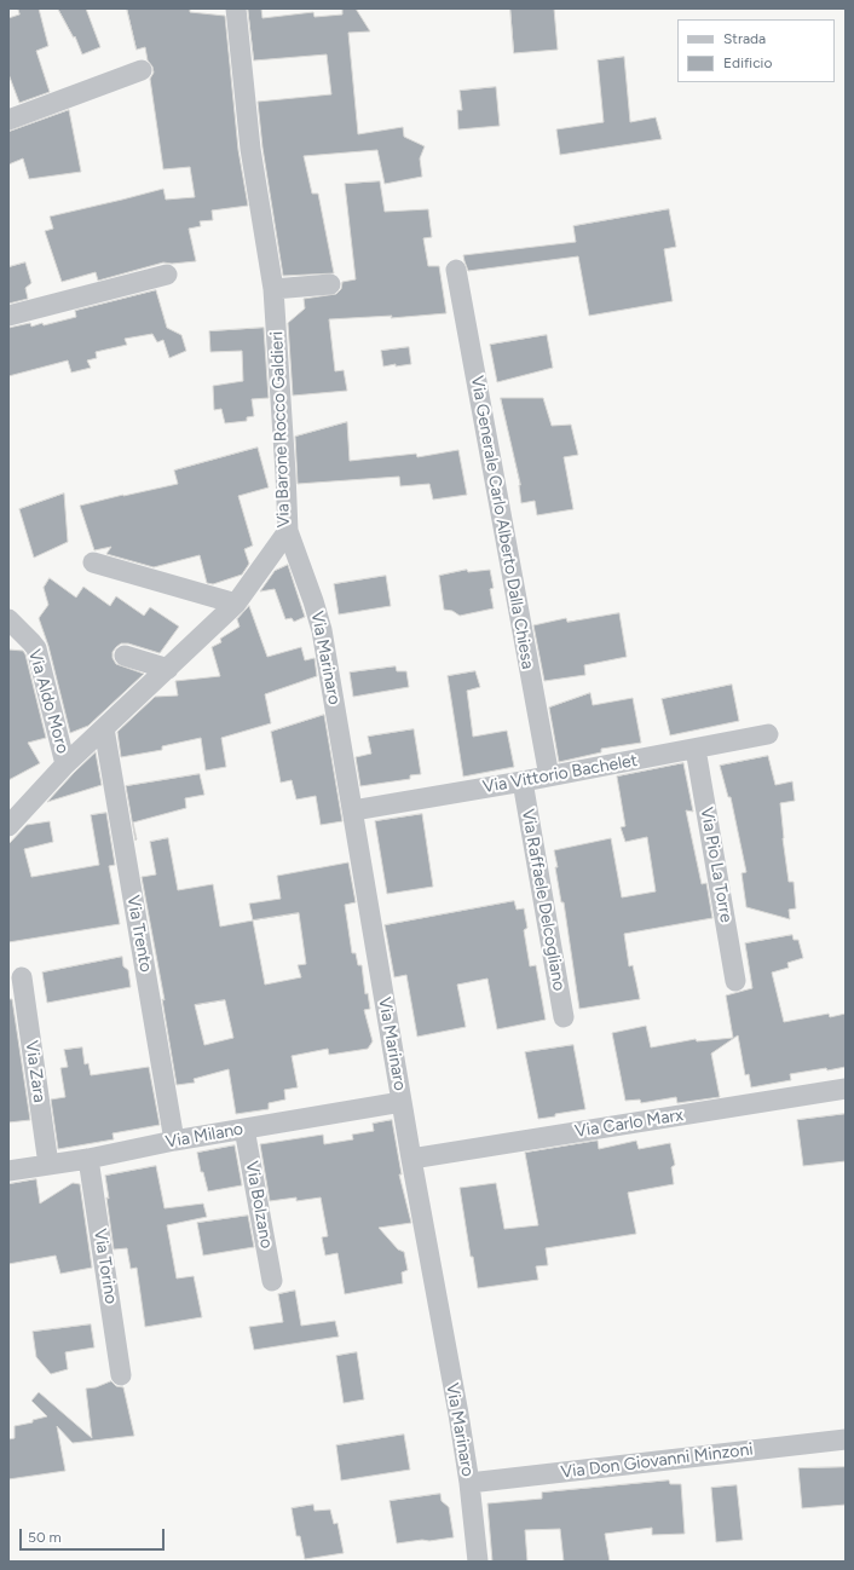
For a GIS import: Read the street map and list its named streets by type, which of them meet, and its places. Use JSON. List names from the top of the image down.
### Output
{
  "streets": {
    "street": [
      "Via Barone Rocco Galdieri",
      "Via Generale Carlo Alberto Dalla Chiesa",
      "Via Marinaro",
      "Via Aldo Moro",
      "Via Vittorio Bachelet",
      "Via Pio La Torre",
      "Via Raffaele Delcogliano",
      "Via Trento",
      "Via Zara",
      "Via Carlo Marx",
      "Via Milano",
      "Via Bolzano",
      "Via Torino",
      "Via Don Giovanni Minzoni"
    ]
  },
  "crossings": [
    ["Via Barone Rocco Galdieri", "Via Marinaro"],
    ["Via Barone Rocco Galdieri", "Via Aldo Moro"],
    ["Via Barone Rocco Galdieri", "Via Trento"],
    ["Via Generale Carlo Alberto Dalla Chiesa", "Via Vittorio Bachelet"],
    ["Via Marinaro", "Via Vittorio Bachelet"],
    ["Via Marinaro", "Via Carlo Marx"],
    ["Via Marinaro", "Via Milano"],
    ["Via Marinaro", "Via Don Giovanni Minzoni"],
    ["Via Vittorio Bachelet", "Via Pio La Torre"],
    ["Via Vittorio Bachelet", "Via Raffaele Delcogliano"],
    ["Via Trento", "Via Milano"],
    ["Via Zara", "Via Milano"],
    ["Via Milano", "Via Bolzano"],
    ["Via Milano", "Via Torino"]
  ],
  "legend": ["Strada", "Edificio"],
  "scale_bar": "50 m"
}
